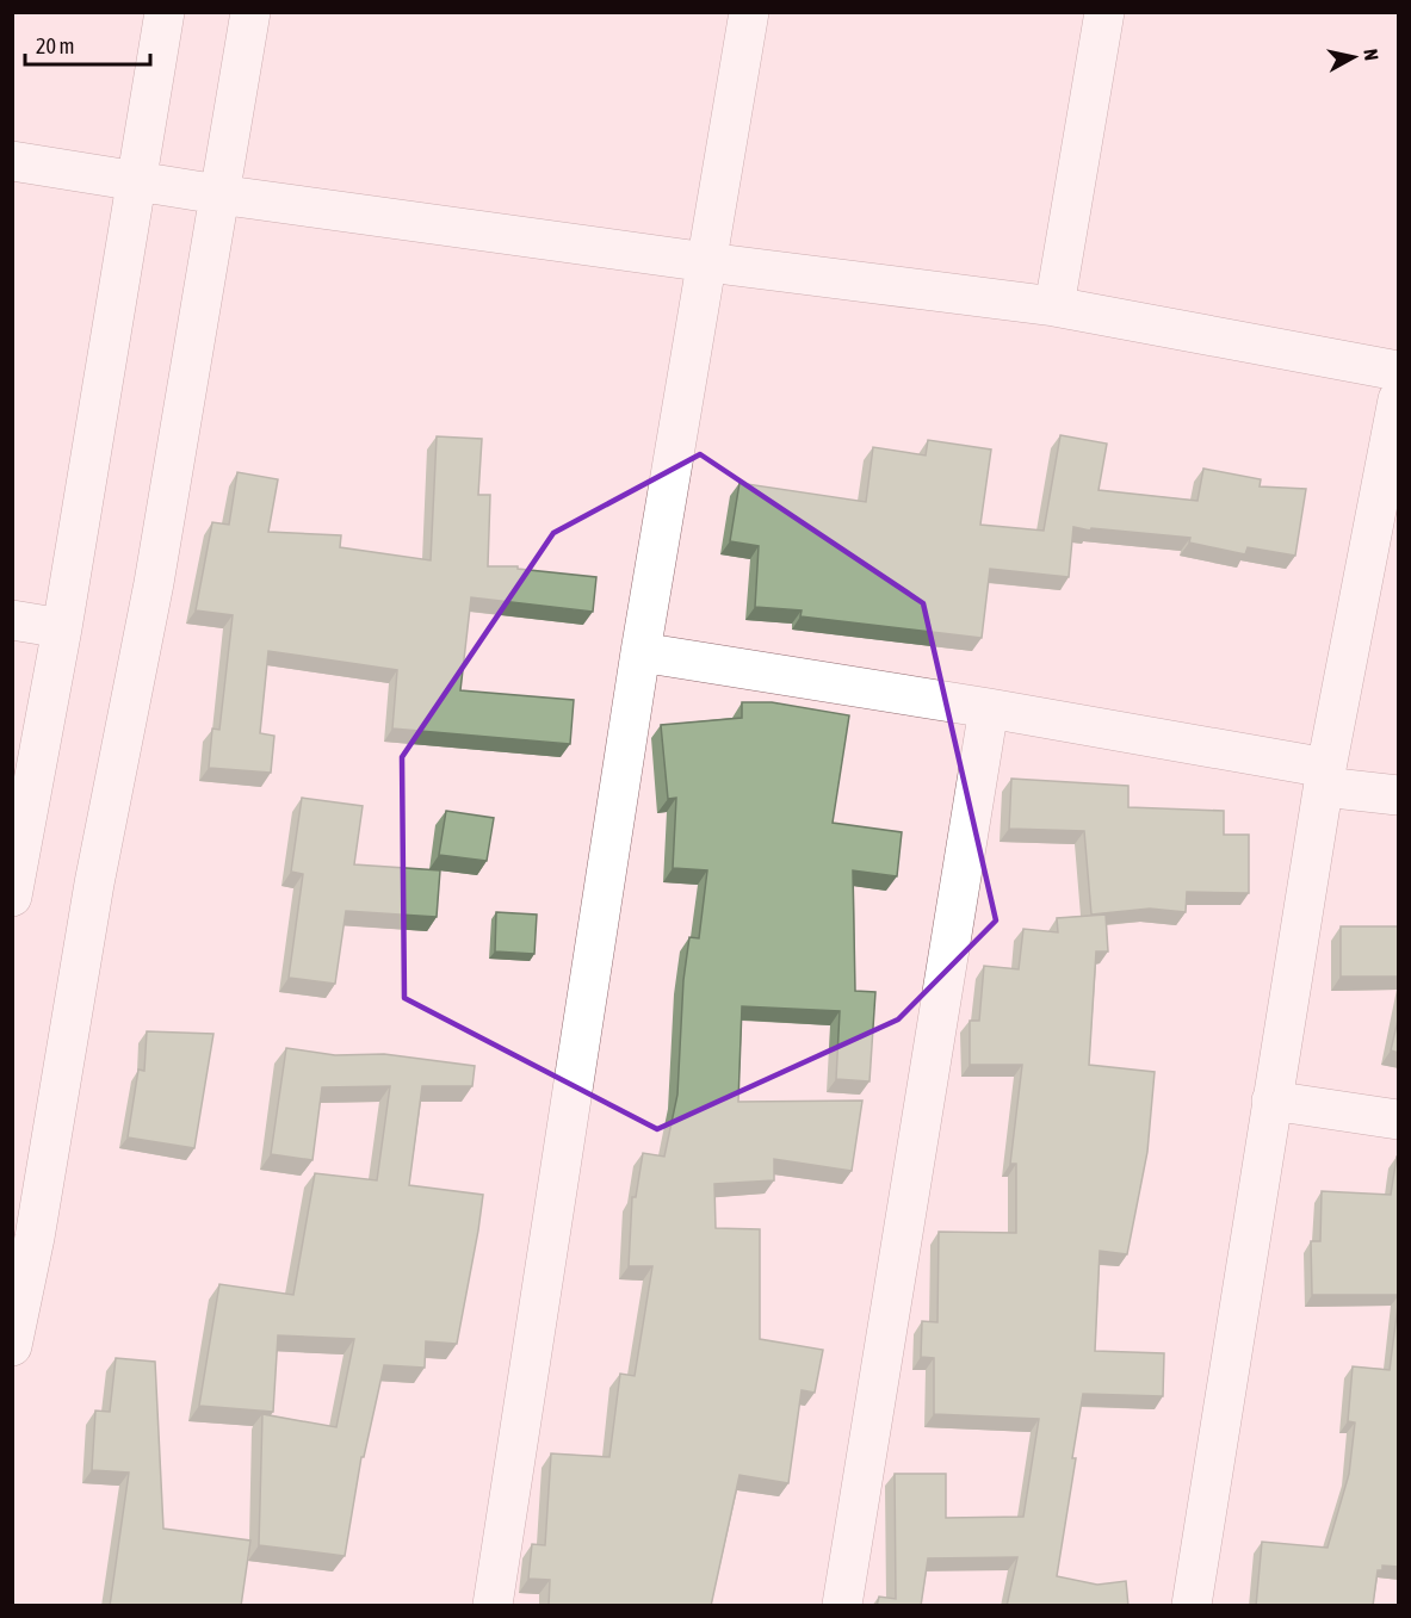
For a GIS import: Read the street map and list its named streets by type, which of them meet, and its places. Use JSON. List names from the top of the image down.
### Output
{
  "scale_bar": "20 m",
  "north": "right"
}
